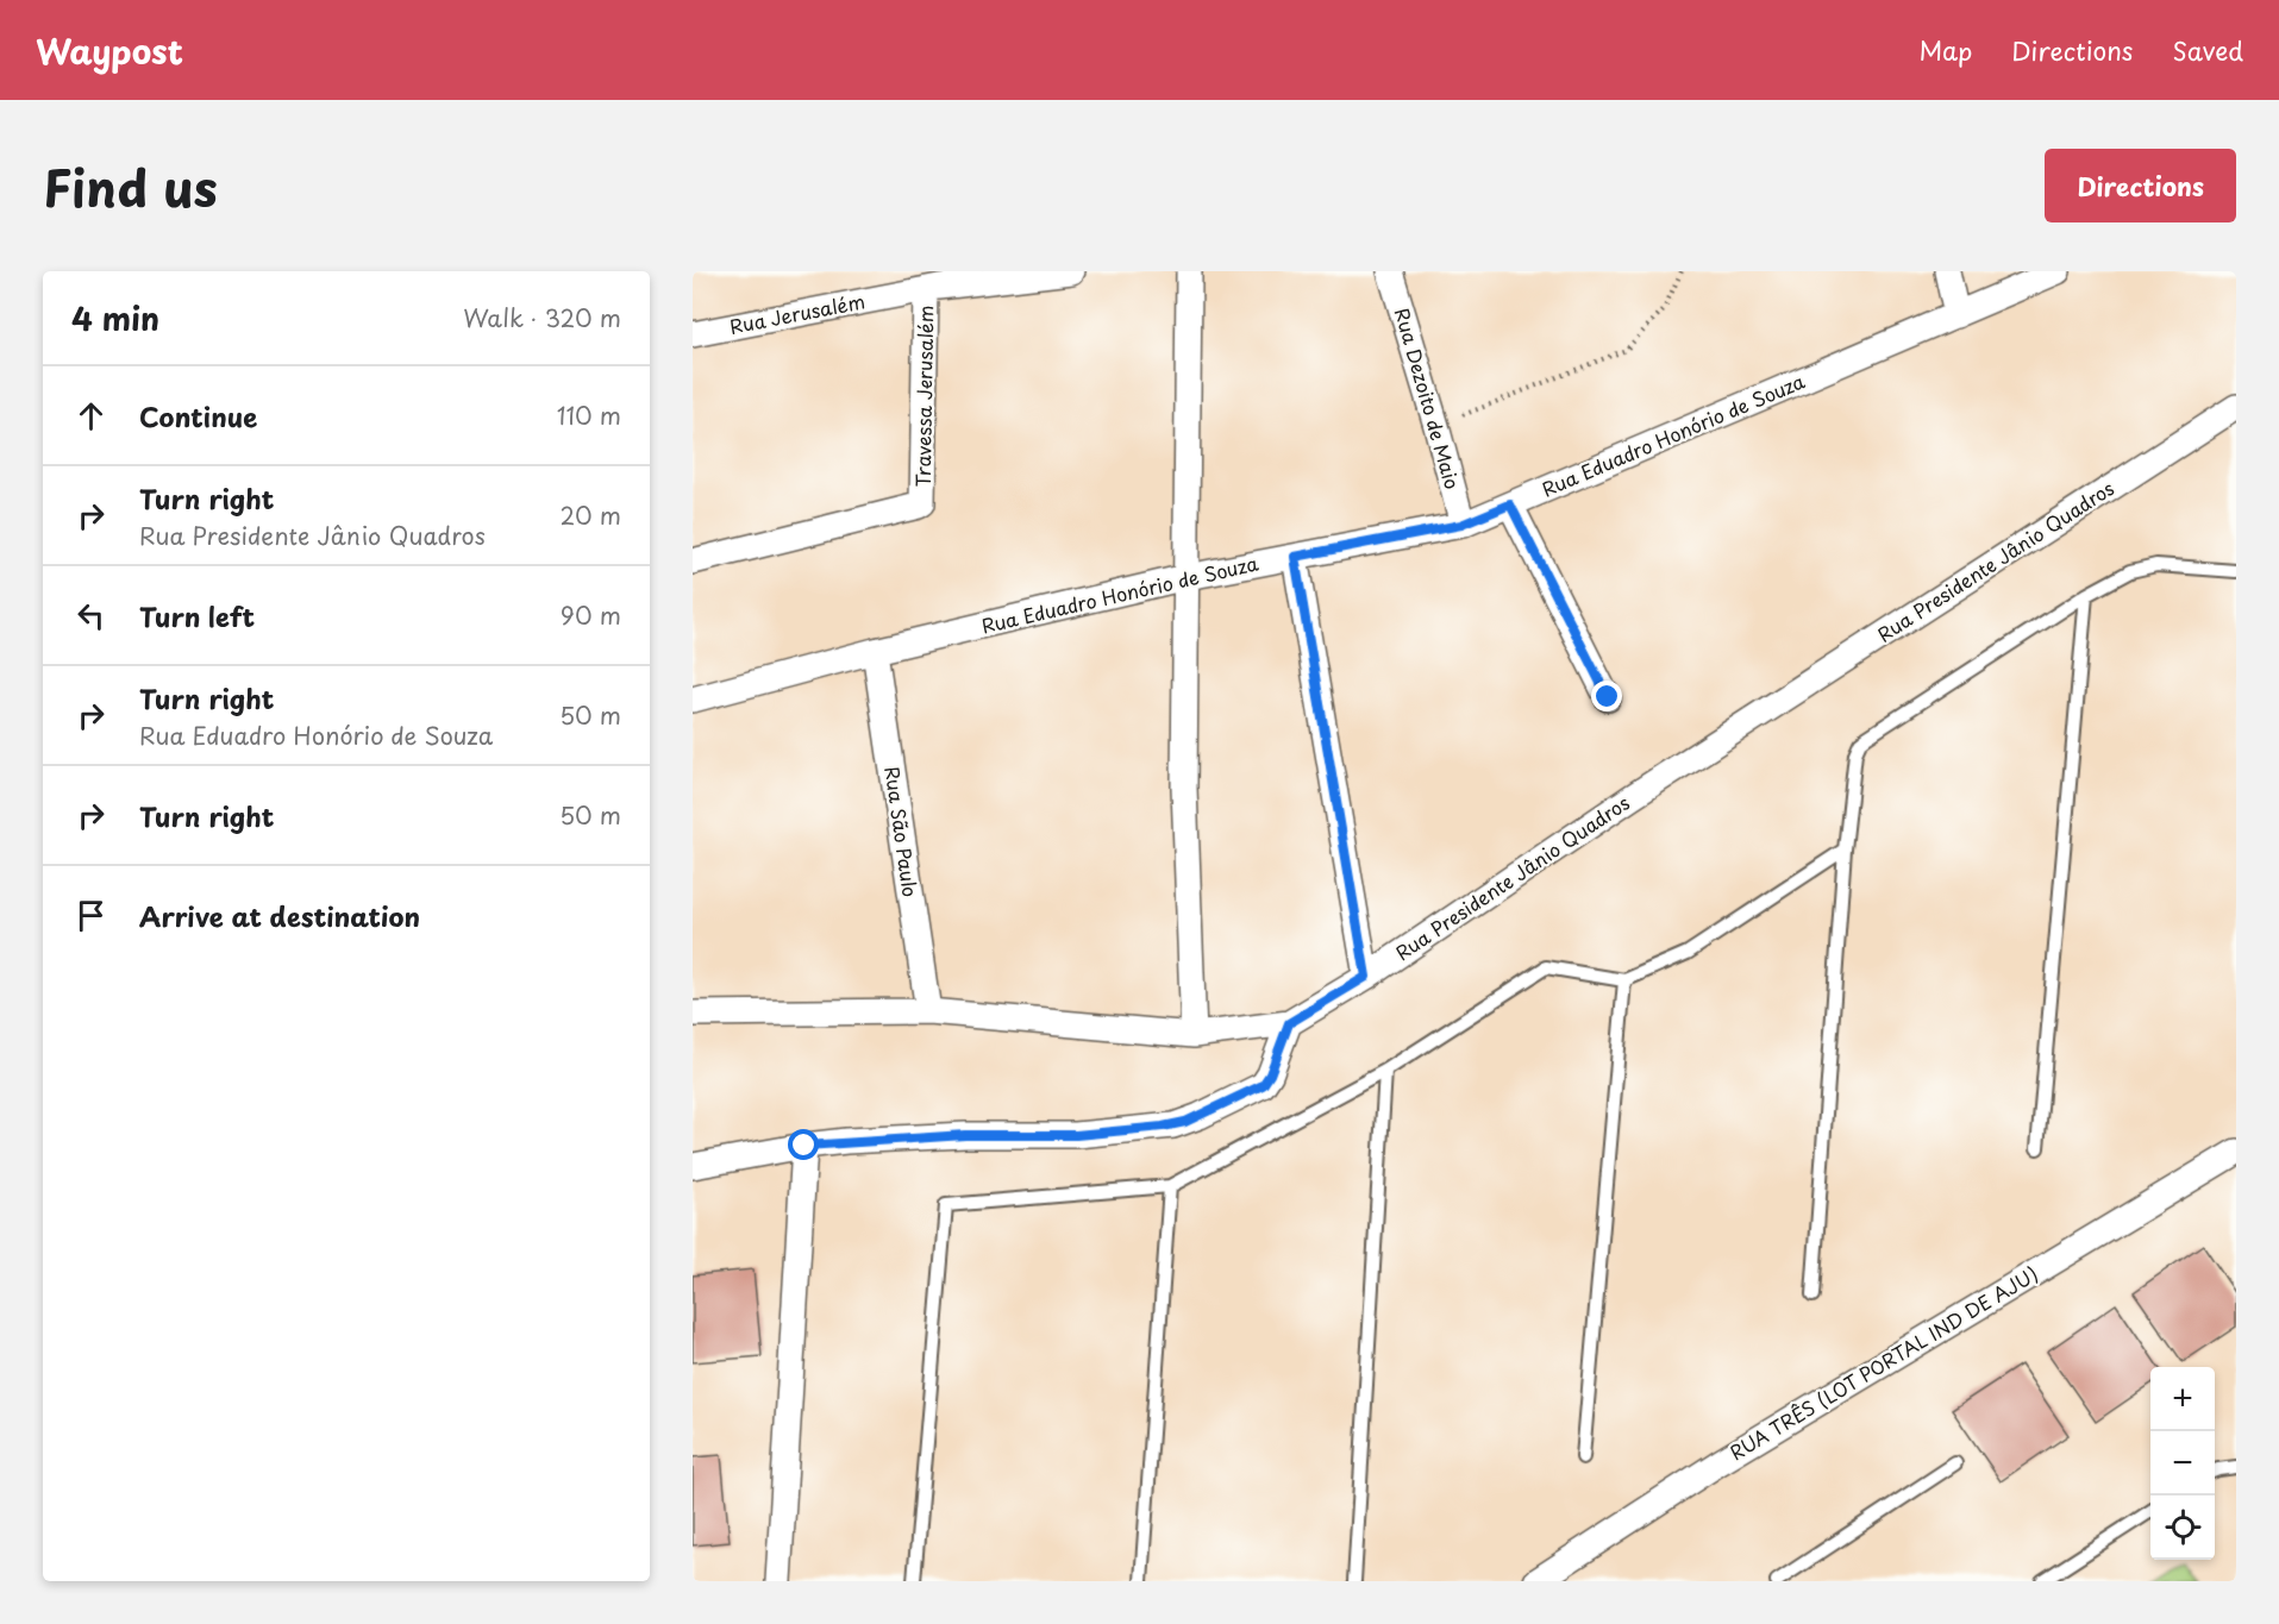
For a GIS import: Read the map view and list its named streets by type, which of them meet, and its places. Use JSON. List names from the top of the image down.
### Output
{
  "streets": {
    "street": [
      "Rua Jerusalém",
      "Travessa Jerusalém",
      "Rua Dezoito de Maio",
      "Rua Eduadro Honório de Souza",
      "Rua Presidente Jânio Quadros",
      "Rua São Paulo",
      "RUA TRÊS (LOT PORTAL IND DE AJU)"
    ]
  },
  "crossings": [
    ["Rua Jerusalém", "Travessa Jerusalém"],
    ["Rua Dezoito de Maio", "Rua Eduadro Honório de Souza"],
    ["Rua Eduadro Honório de Souza", "Rua São Paulo"],
    ["Rua Presidente Jânio Quadros", "Rua São Paulo"]
  ],
  "page": {
    "header": "Waypost",
    "nav": ["Map", "Directions", "Saved"],
    "title": "Find us",
    "buttons": "Directions",
    "heading": ["4 min", "Walk · 320 m"],
    "list": [
      ["Continue", "110 m"],
      ["Turn right", "Rua Presidente Jânio Quadros", "20 m"],
      ["Turn left", "90 m"],
      ["Turn right", "Rua Eduadro Honório de Souza", "50 m"],
      ["Turn right", "50 m"],
      "Arrive at destination"
    ],
    "map_buttons": ["+", "−"]
  }
}
